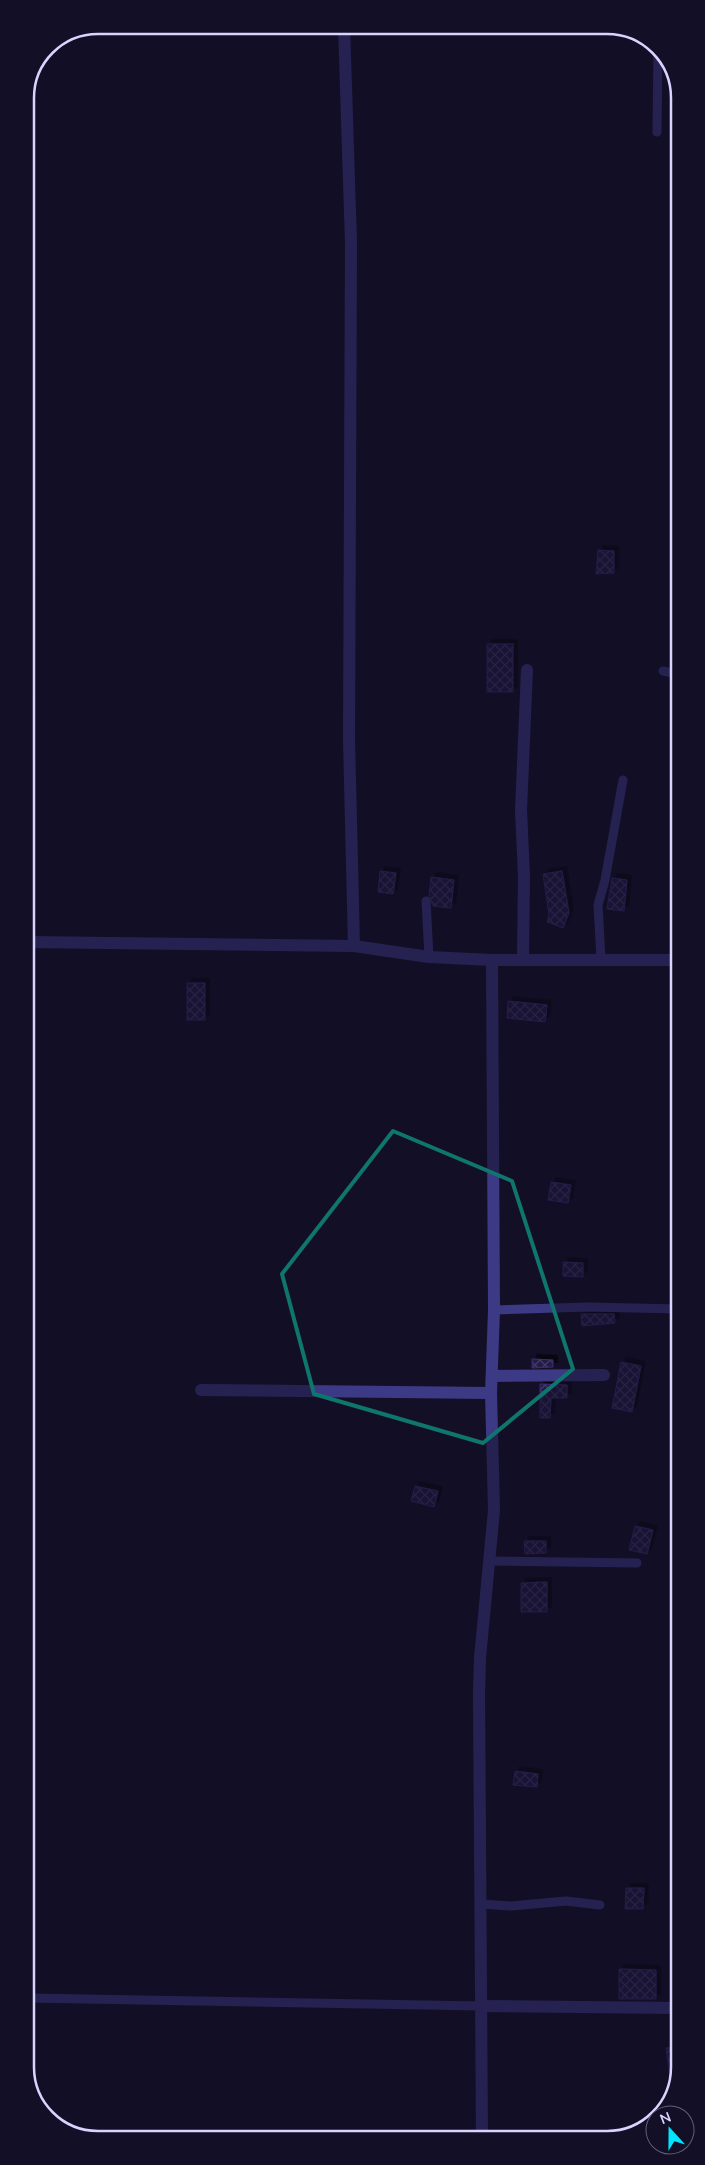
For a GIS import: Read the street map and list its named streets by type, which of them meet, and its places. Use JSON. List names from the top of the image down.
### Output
{
  "north": "top"
}
